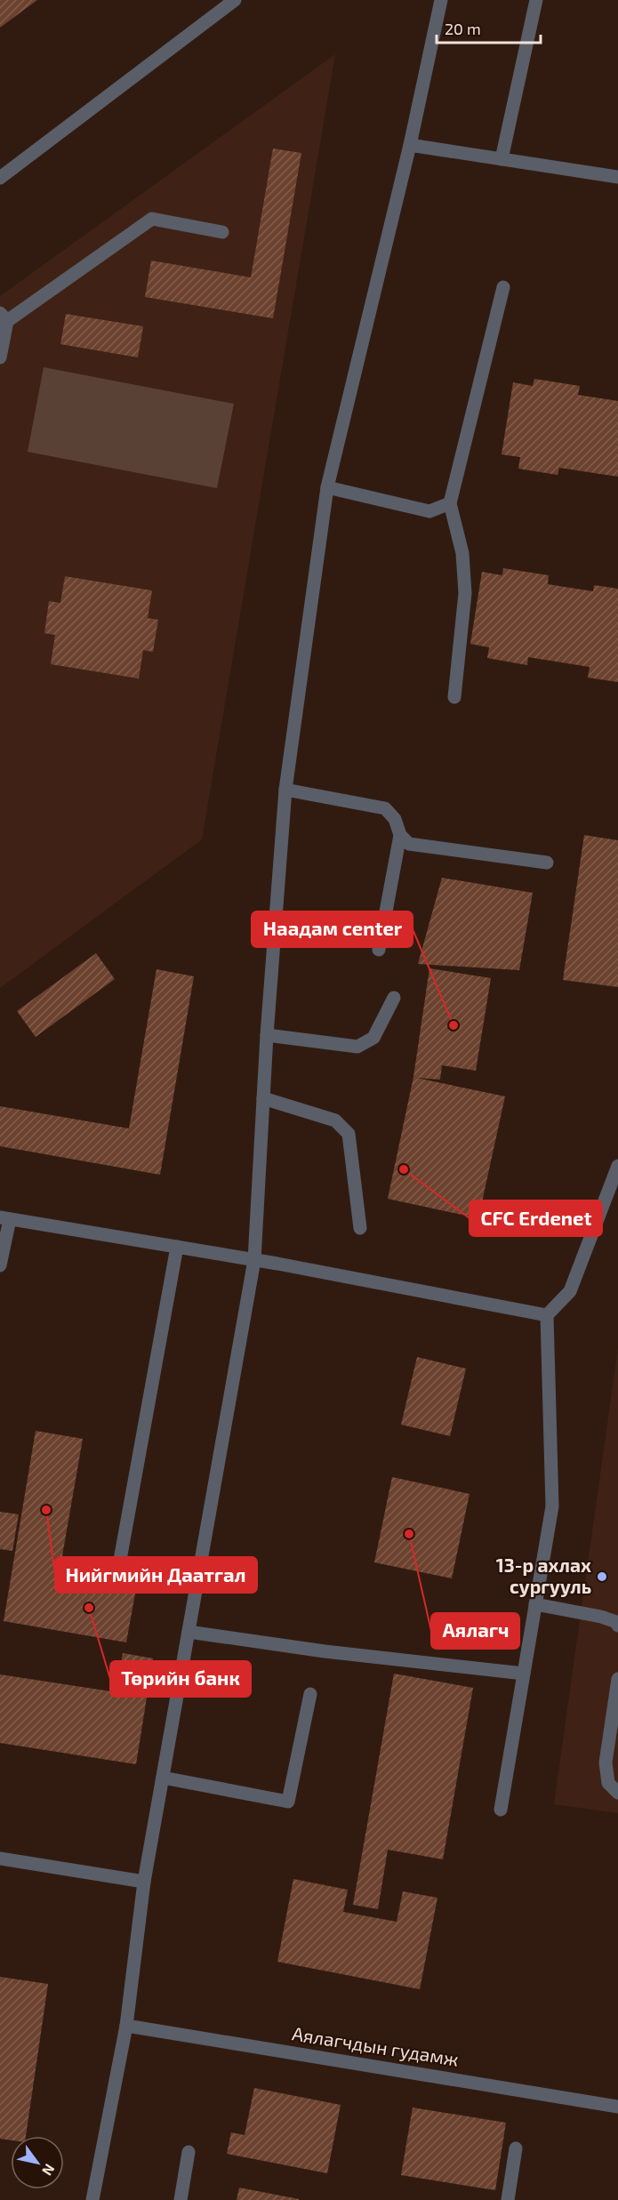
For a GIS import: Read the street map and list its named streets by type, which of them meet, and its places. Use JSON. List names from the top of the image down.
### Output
{
  "streets": {
    "street": ["Аялагчдын гудамж"]
  },
  "places": [
    "Наадам center",
    "CFC Erdenet",
    "Нийгмийн Даатгал",
    "Аялагч",
    "13-р ахлах сургууль",
    "Төрийн банк"
  ],
  "scale_bar": "20 m",
  "north": "bottom right"
}
